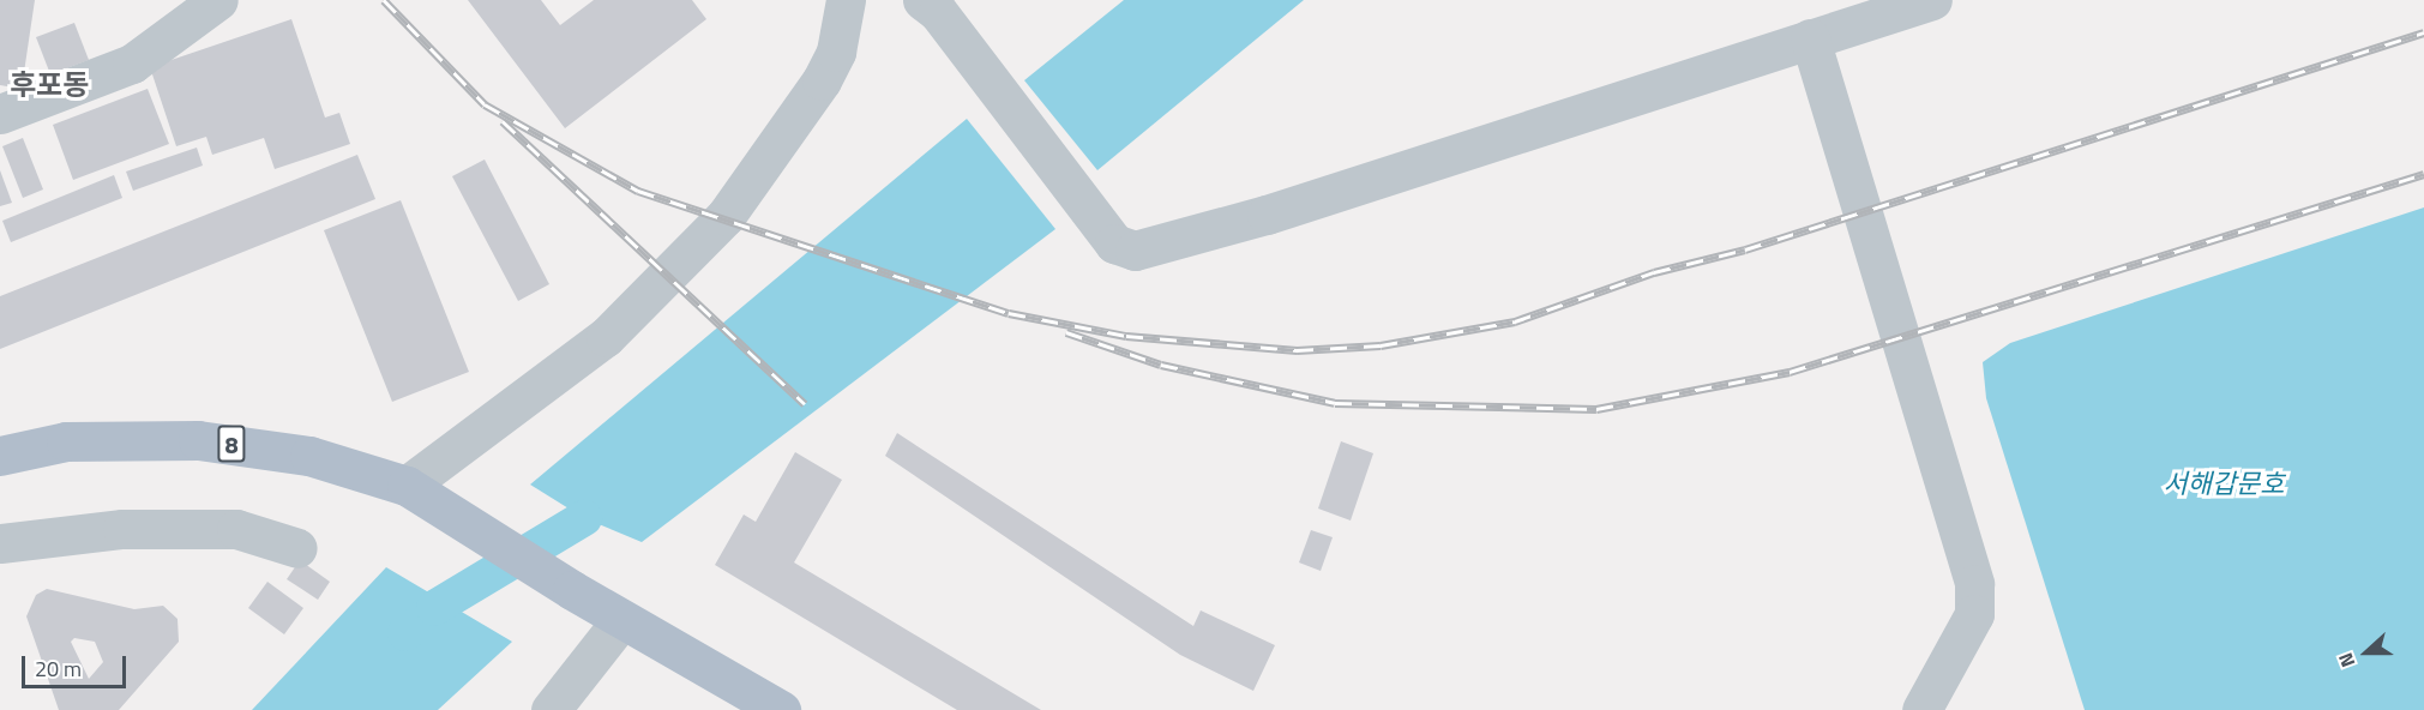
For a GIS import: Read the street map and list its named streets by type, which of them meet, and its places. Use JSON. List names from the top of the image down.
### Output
{
  "streets": {
    "main road": ["8"]
  },
  "districts": ["후포동"],
  "water": ["서해갑문호"],
  "scale_bar": "20 m",
  "north": "left"
}
